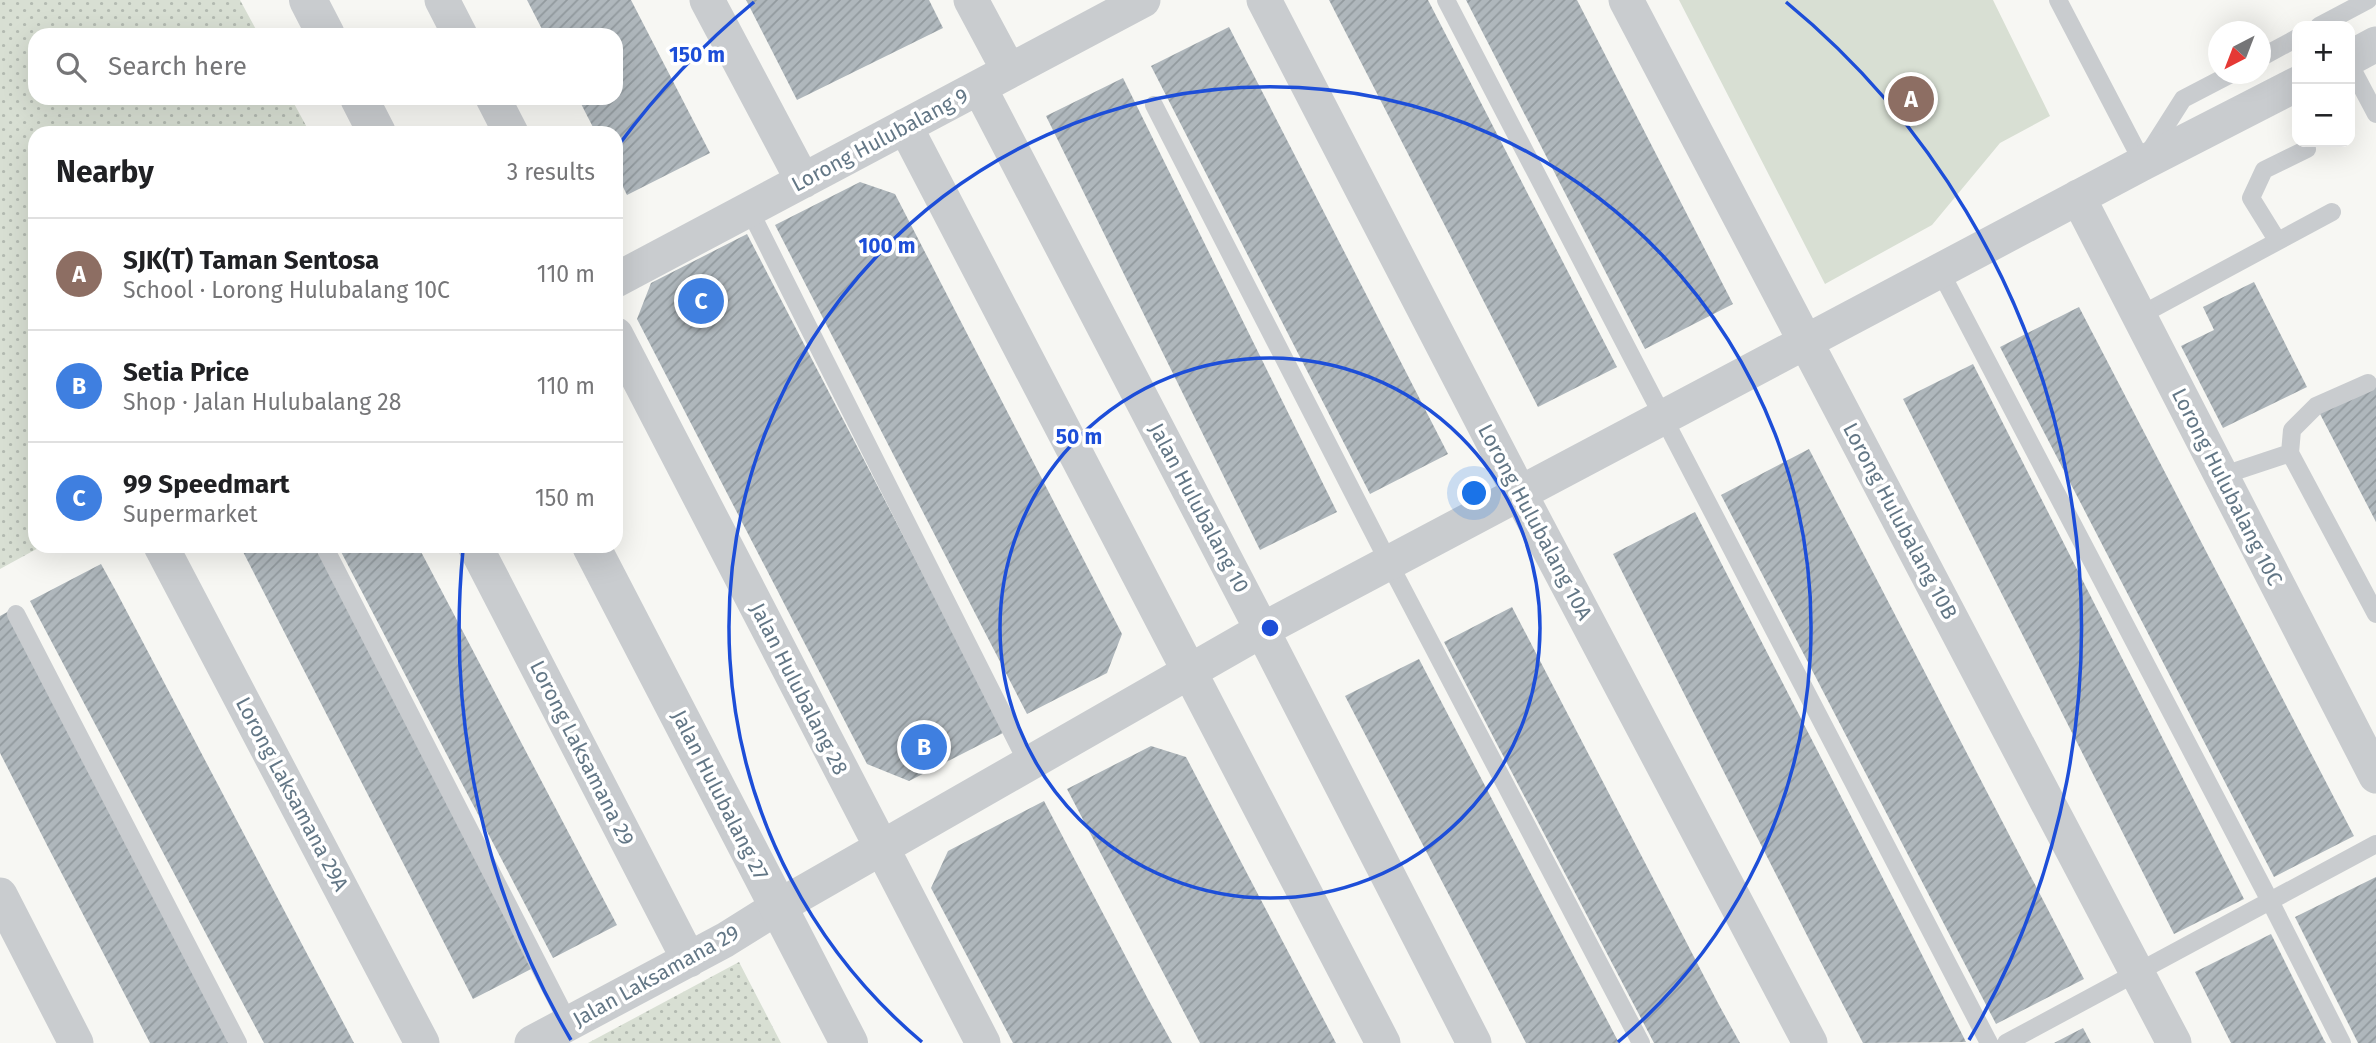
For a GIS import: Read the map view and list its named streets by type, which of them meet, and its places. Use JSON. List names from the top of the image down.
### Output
{
  "streets": {
    "street": [
      "Lorong Hulubalang 9",
      "Lorong Hulubalang 10C",
      "Jalan Hulubalang 10",
      "Lorong Hulubalang 10B",
      "Lorong Hulubalang 10A",
      "Jalan Hulubalang 28",
      "Lorong Laksamana 29",
      "Lorong Laksamana 29A",
      "Jalan Hulubalang 27",
      "Jalan Laksamana 29"
    ]
  },
  "crossings": [
    ["Lorong Hulubalang 9", "Jalan Hulubalang 10"],
    ["Lorong Hulubalang 10C", "Jalan Laksamana 29"],
    ["Jalan Hulubalang 10", "Jalan Laksamana 29"],
    ["Lorong Hulubalang 10B", "Jalan Laksamana 29"],
    ["Lorong Hulubalang 10A", "Jalan Laksamana 29"],
    ["Jalan Hulubalang 28", "Jalan Laksamana 29"],
    ["Lorong Laksamana 29", "Jalan Laksamana 29"],
    ["Jalan Hulubalang 27", "Jalan Laksamana 29"]
  ],
  "north": "bottom left",
  "page": {
    "map_buttons": ["+", "−"],
    "search": "Search here",
    "pins": ["A", "C", "B"],
    "heading": ["Nearby", "3 results"],
    "list": [
      {
        "mark": "A",
        "name": "SJK(T) Taman Sentosa",
        "note": "School · Lorong Hulubalang 10C",
        "value": "110 m"
      },
      {
        "mark": "B",
        "name": "Setia Price",
        "note": "Shop · Jalan Hulubalang 28",
        "value": "110 m"
      },
      {
        "mark": "C",
        "name": "99 Speedmart",
        "note": "Supermarket",
        "value": "150 m"
      }
    ]
  },
  "rings": ["150 m", "100 m", "50 m"]
}
